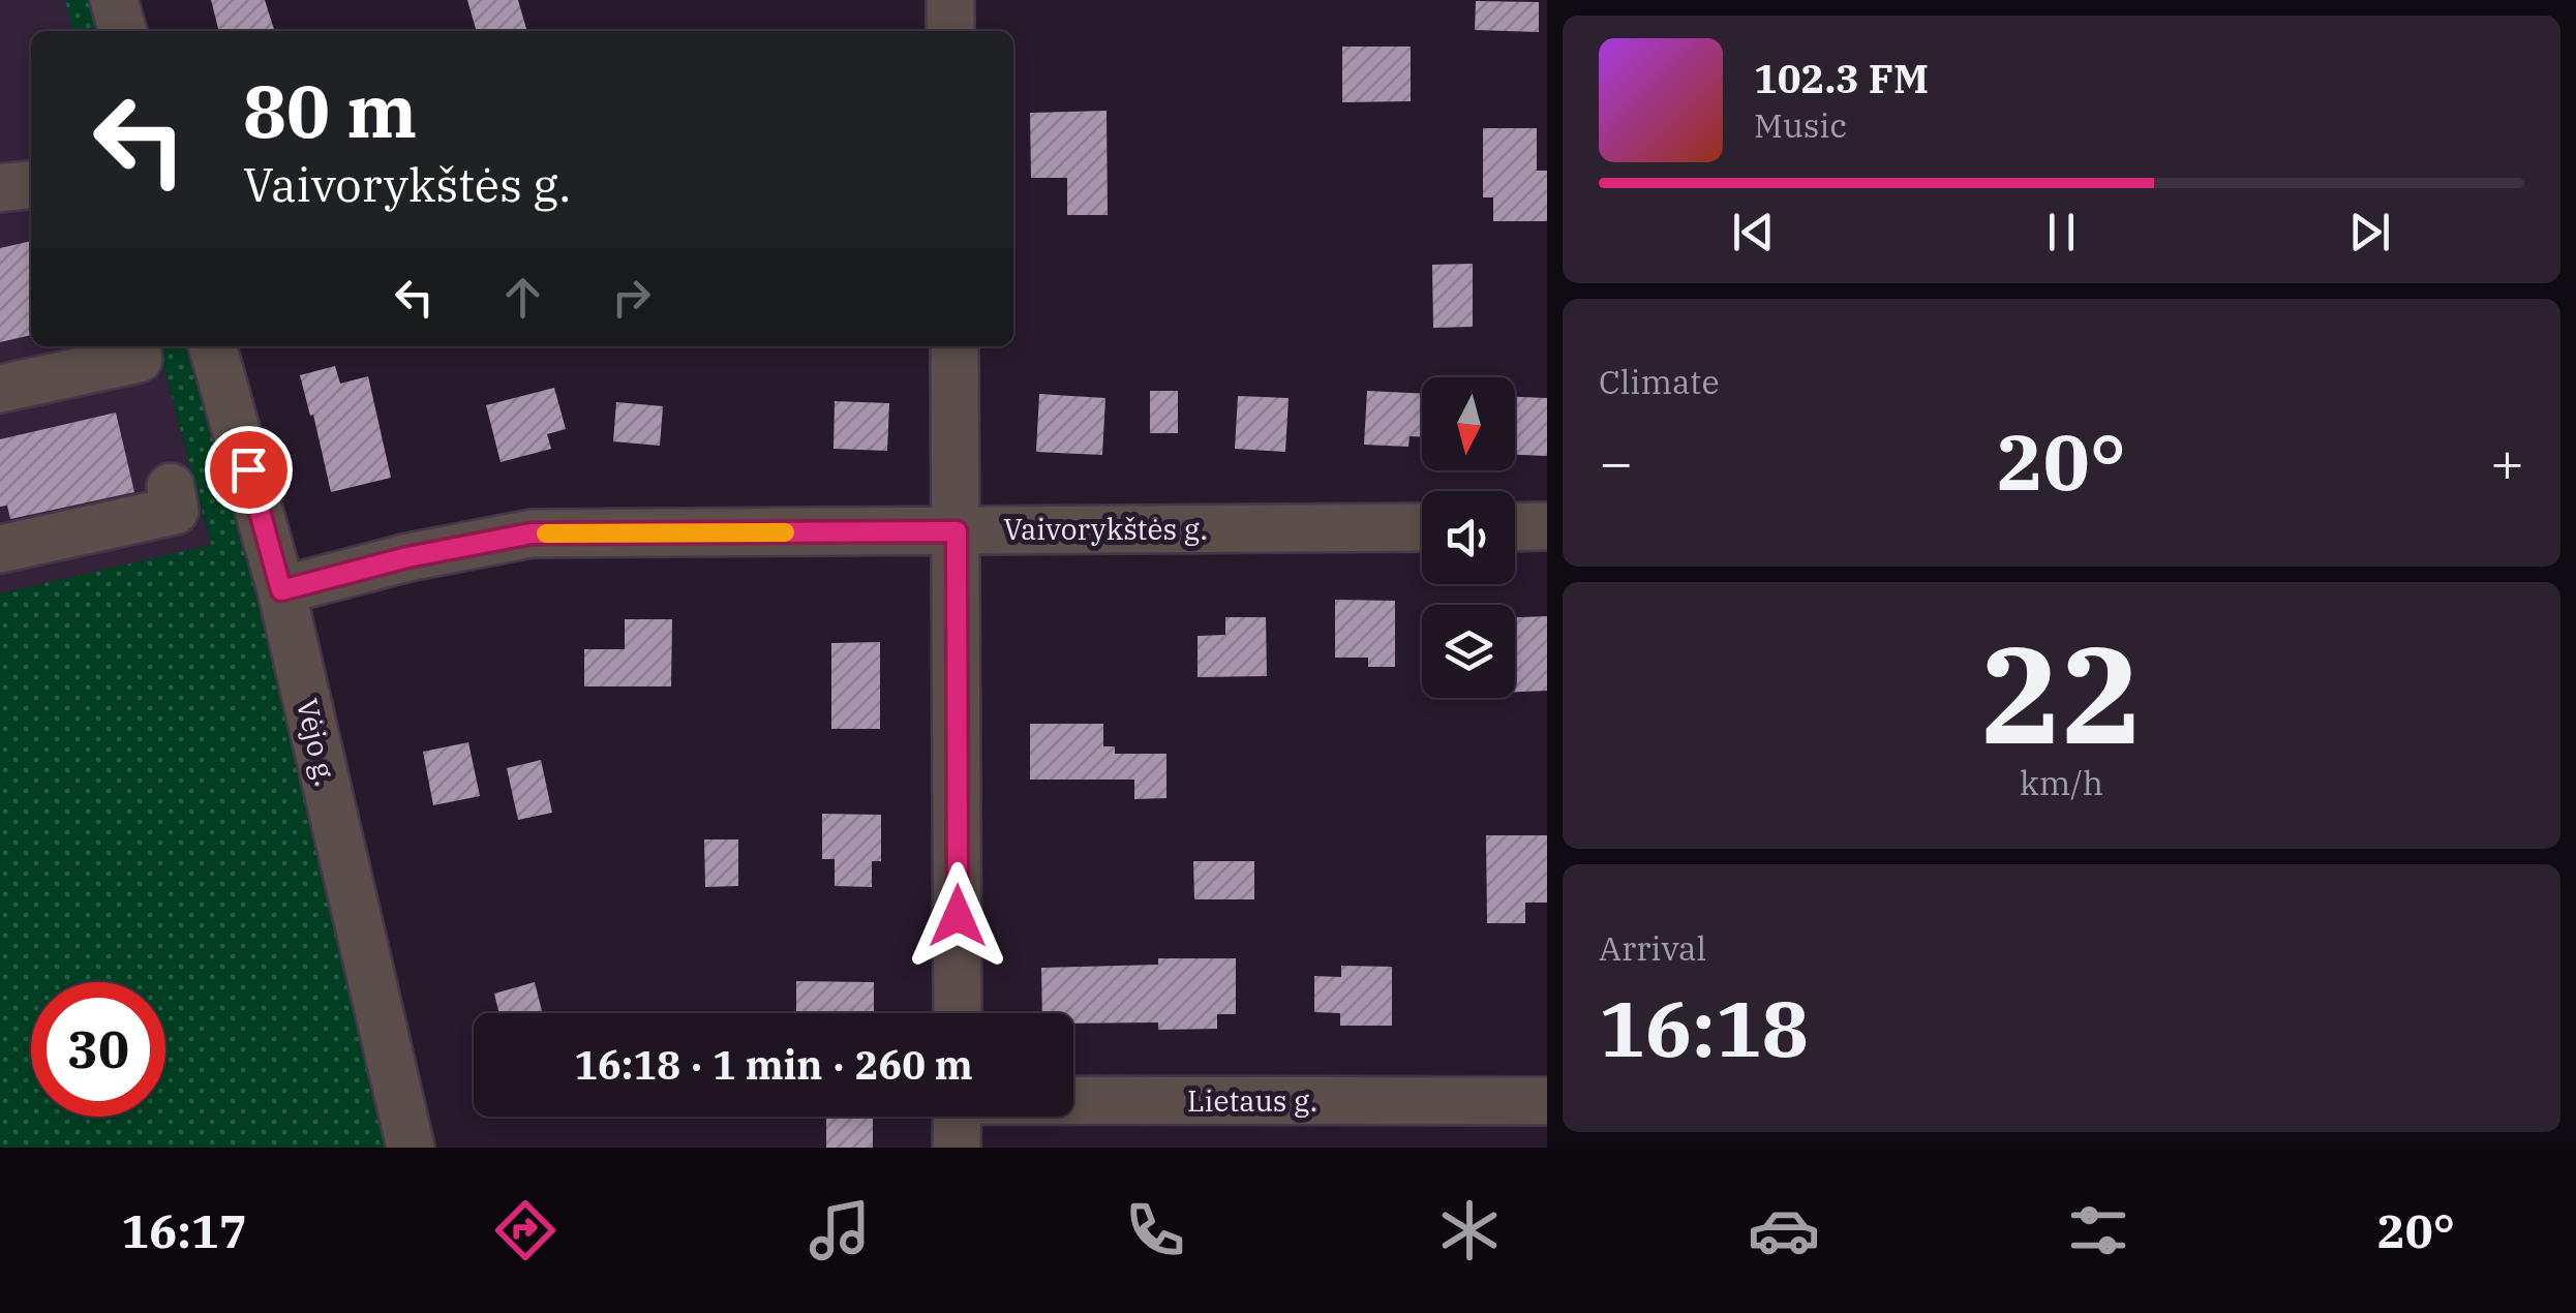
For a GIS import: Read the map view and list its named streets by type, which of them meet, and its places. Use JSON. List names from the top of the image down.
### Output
{
  "streets": {
    "street": ["Vaivorykštės g.", "Vėjo g.", "Lietaus g."]
  },
  "crossings": [
    ["Vaivorykštės g.", "Vėjo g."]
  ],
  "north": "bottom",
  "page": {
    "turn": ["80 m", "Vaivorykštės g."],
    "song": ["102.3 FM", "Music"],
    "tile": [
      "Climate",
      ["22", "km/h"],
      ["Arrival", "16:18"]
    ],
    "heat": ["−", "20°", "+"],
    "limit": "30",
    "trip": "16:18 · 1 min · 260 m",
    "tabs": ["16:17", "20°"]
  }
}
